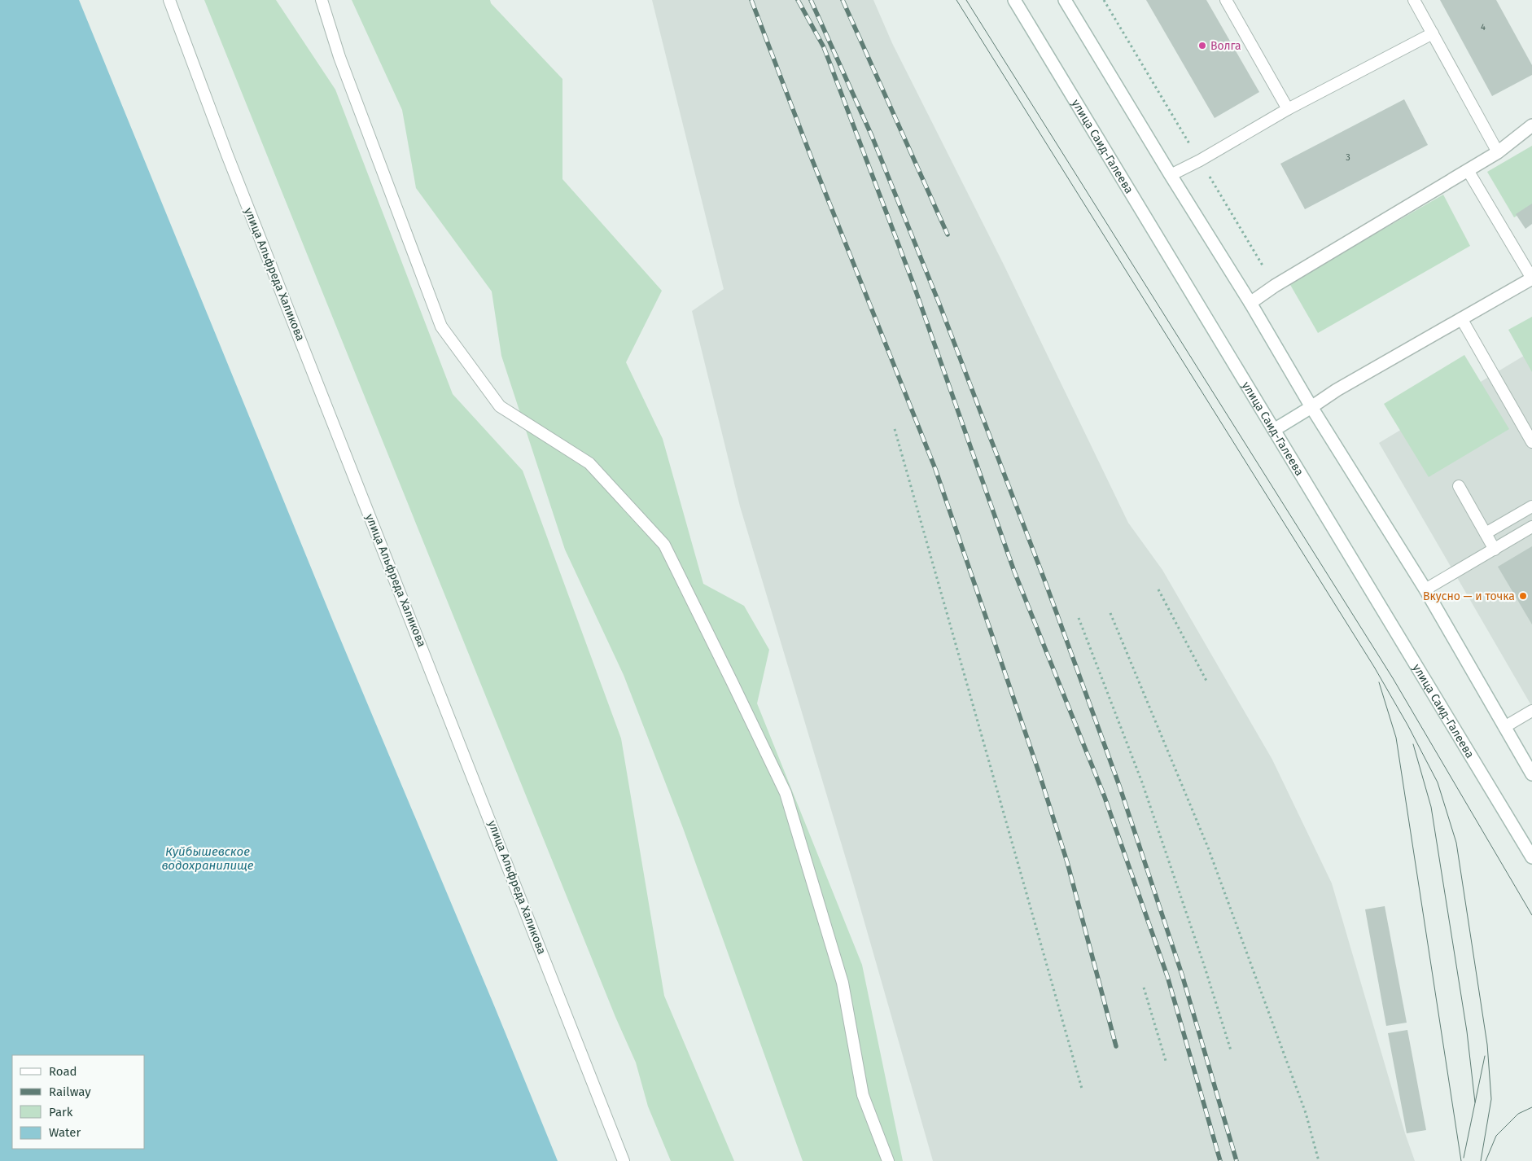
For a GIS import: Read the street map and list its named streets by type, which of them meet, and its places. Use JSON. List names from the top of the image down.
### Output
{
  "streets": {
    "main road": ["улица Саид-Галеева"],
    "lane": ["улица Альфреда Халикова"]
  },
  "water": ["Куйбышевское водохранилище"],
  "places": ["Волга", "Вкусно — и точка"],
  "house_numbers": ["4", "3"],
  "legend": [
    "Road",
    "Railway",
    "Park",
    "Water"
  ]
}
